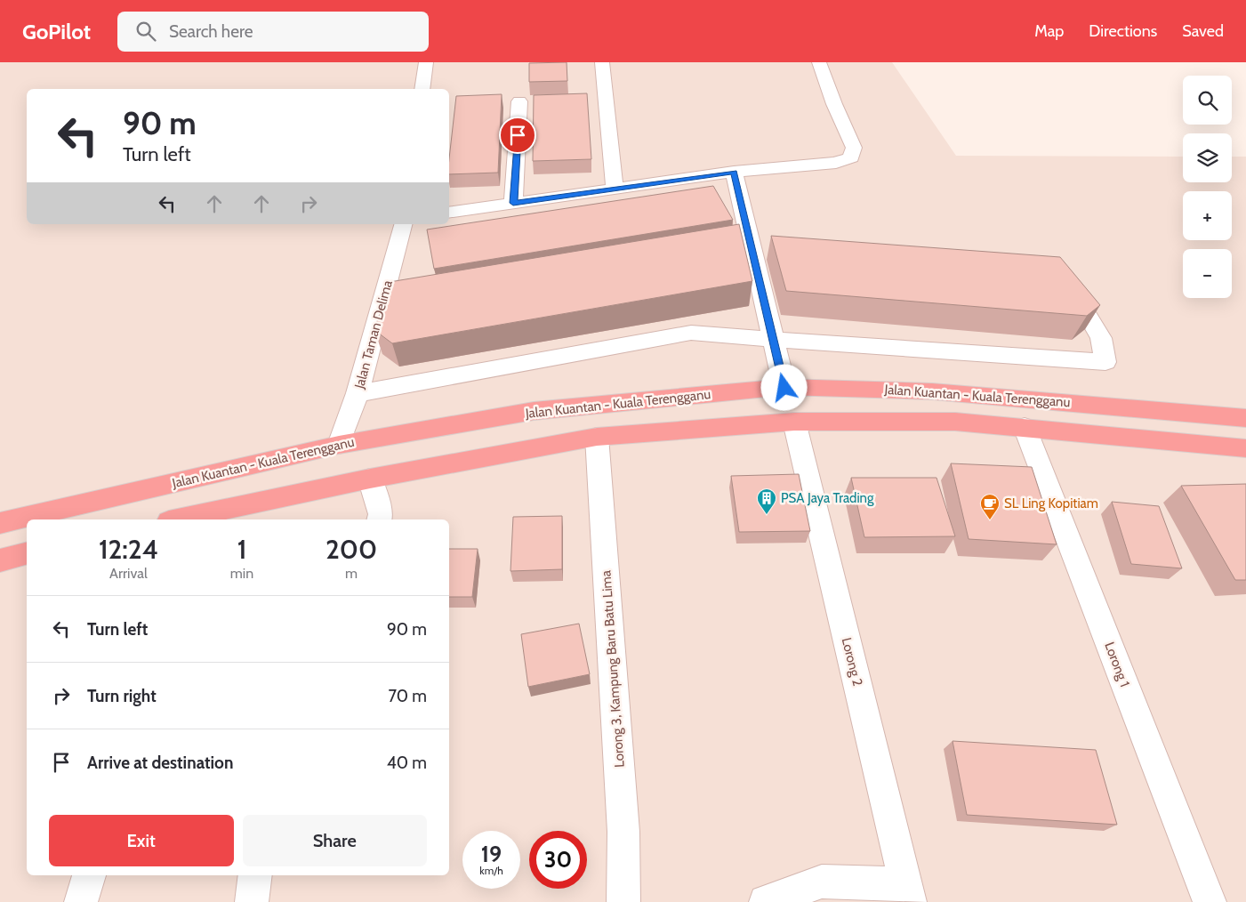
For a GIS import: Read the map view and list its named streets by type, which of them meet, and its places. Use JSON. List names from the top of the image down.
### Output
{
  "streets": {
    "highway": ["Jalan Kuantan - Kuala Terengganu"],
    "street": [
      "Jalan Taman Delima",
      "Lorong 2",
      "Lorong 1",
      "Lorong 3, Kampung Baru Batu Lima"
    ]
  },
  "crossings": [
    ["Jalan Taman Delima", "Jalan Kuantan - Kuala Terengganu"],
    ["Jalan Kuantan - Kuala Terengganu", "Lorong 2"],
    ["Jalan Kuantan - Kuala Terengganu", "Lorong 1"],
    ["Jalan Kuantan - Kuala Terengganu", "Lorong 3, Kampung Baru Batu Lima"]
  ],
  "places": {
    "building": ["PSA Jaya Trading"],
    "cafe": ["SL Ling Kopitiam"]
  },
  "page": {
    "header": "GoPilot",
    "search": "Search here",
    "nav": ["Map", "Directions", "Saved"],
    "map_buttons": ["+", "−"],
    "turn": ["90 m", "Turn left"],
    "eta": [
      "12:24",
      "Arrival",
      "1",
      "min",
      "200",
      "m"
    ],
    "list": [
      {
        "name": "Turn left",
        "value": "90 m"
      },
      {
        "name": "Turn right",
        "value": "70 m"
      },
      {
        "name": "Arrive at destination",
        "value": "40 m"
      }
    ],
    "buttons": ["Exit", "Share"],
    "speed": "19 km/h",
    "limit": "30"
  }
}
